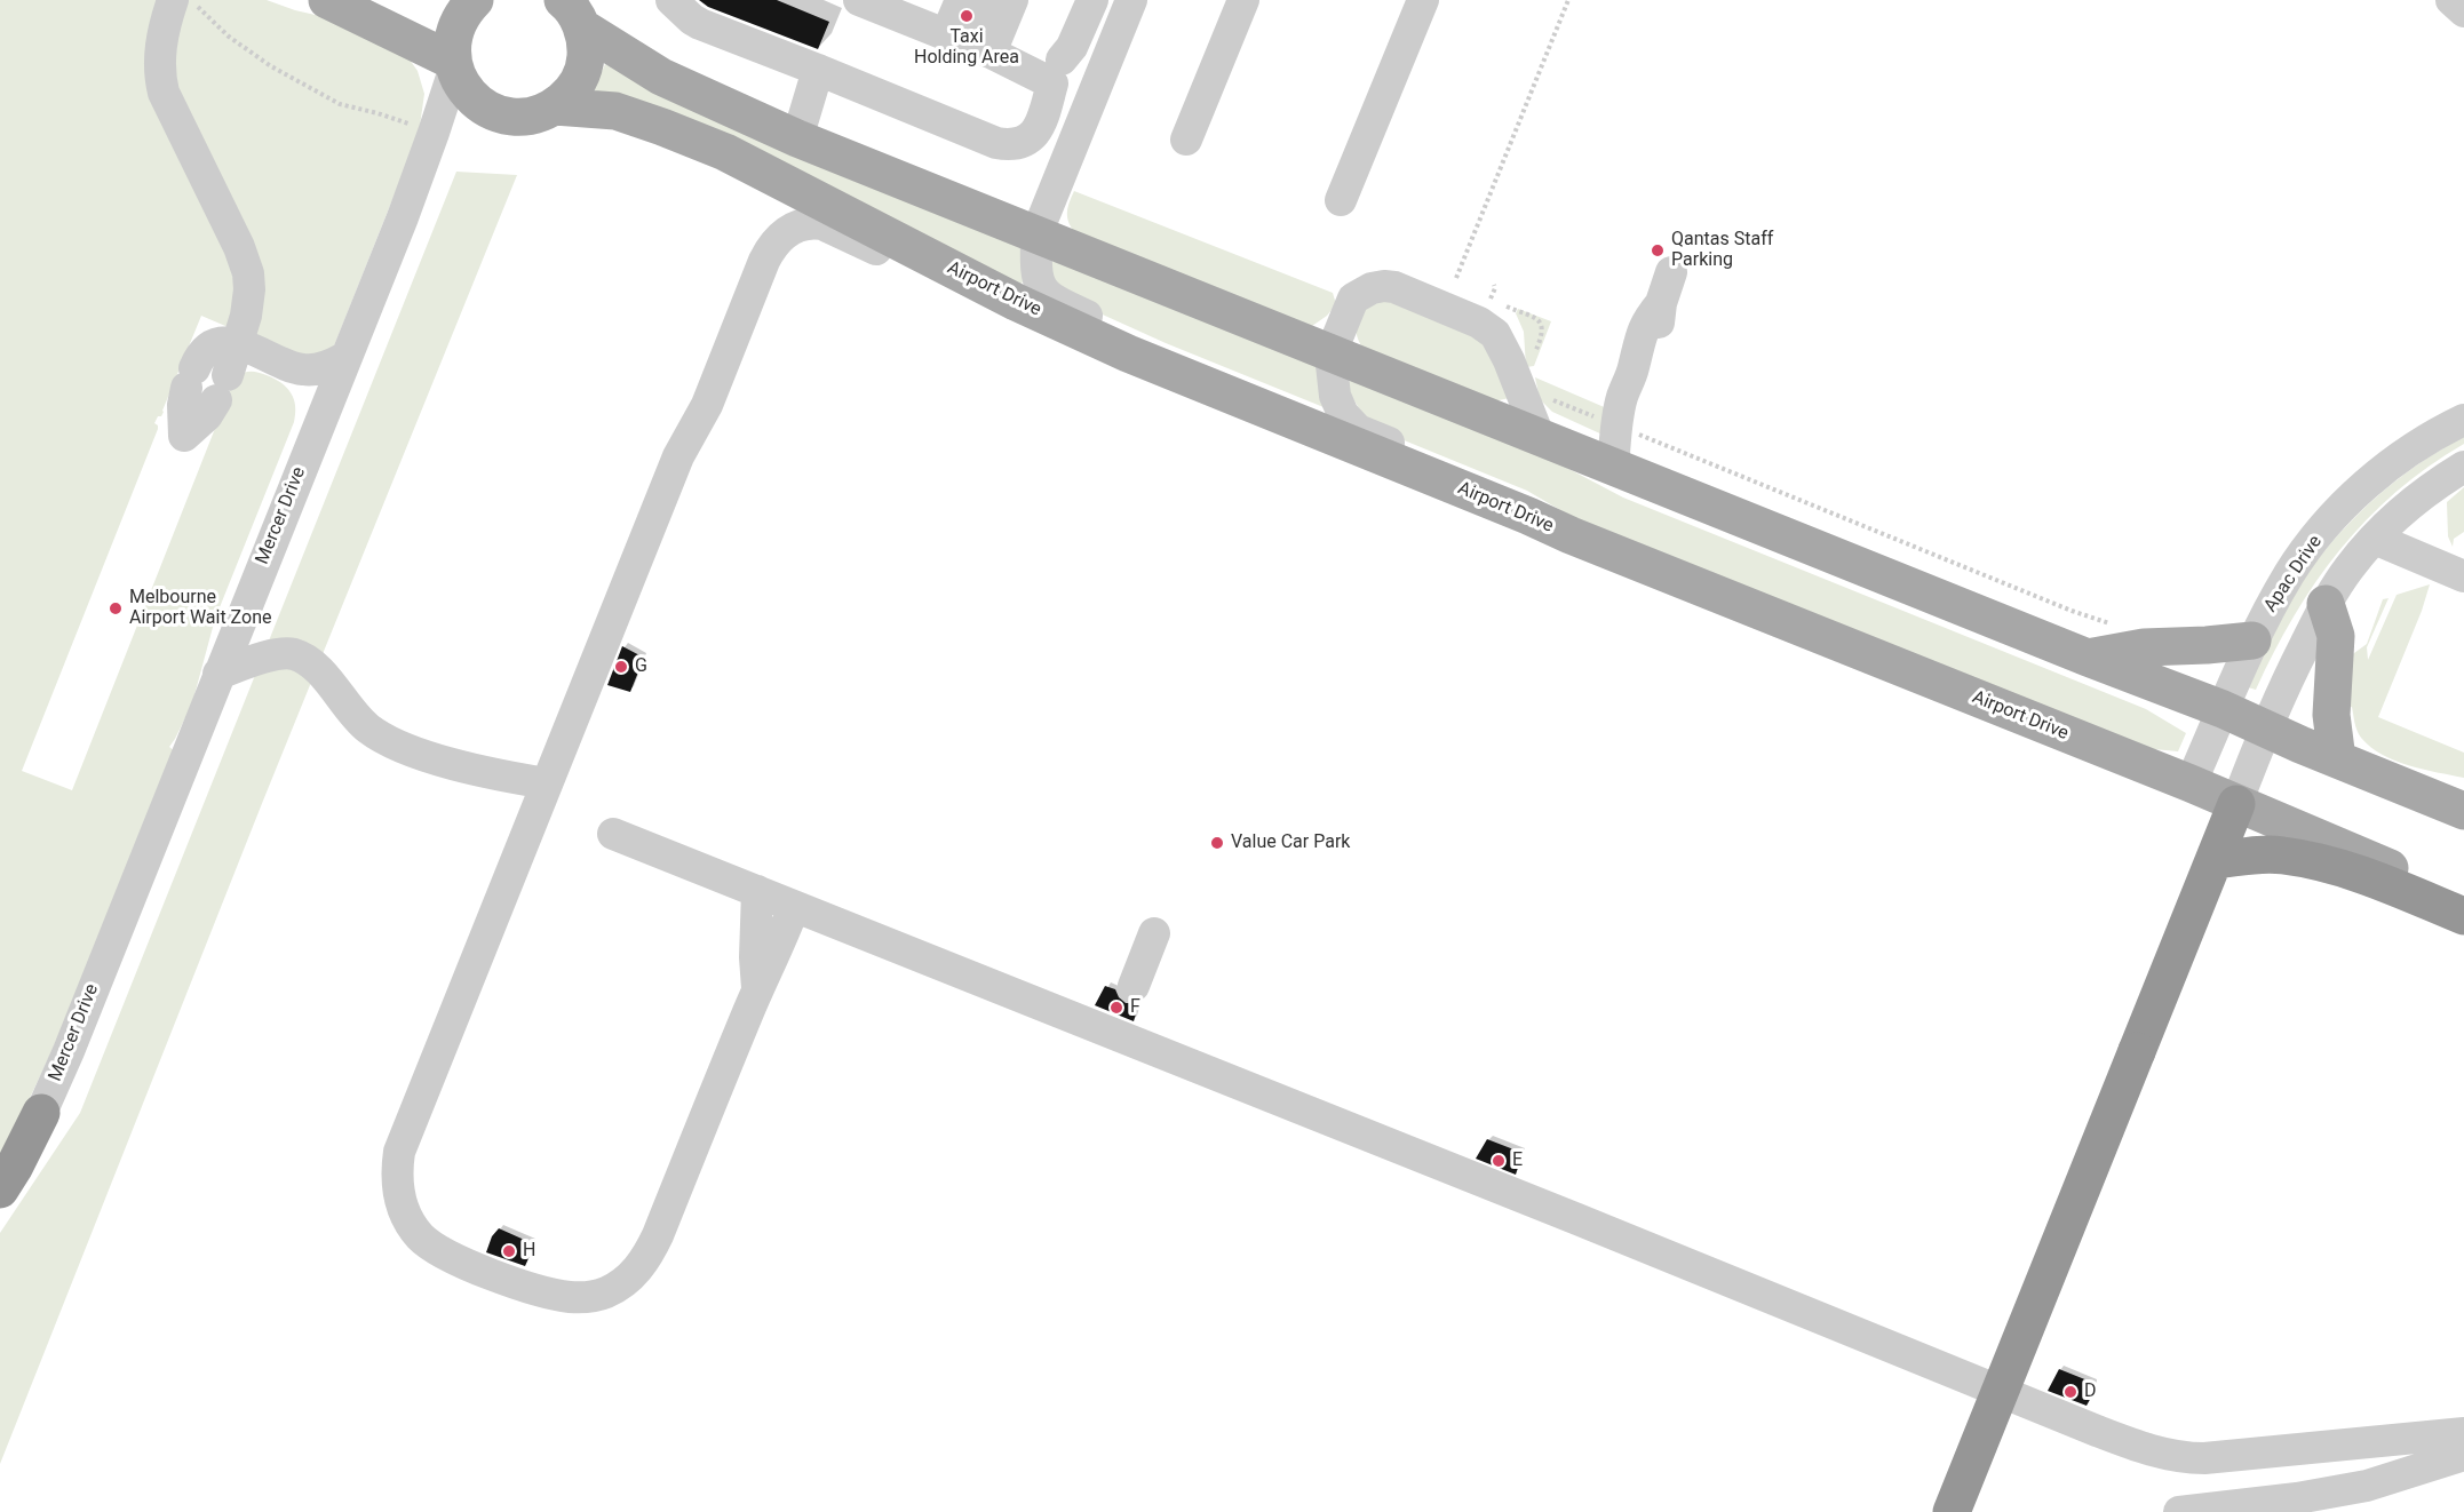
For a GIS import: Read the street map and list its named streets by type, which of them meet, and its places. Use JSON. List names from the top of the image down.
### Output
{
  "streets": {
    "main road": ["Airport Drive"],
    "street": ["Mercer Drive", "Apac Drive"]
  },
  "crossings": [
    ["Airport Drive", "Apac Drive"]
  ],
  "places": [
    "Taxi Holding Area",
    "Qantas Staff Parking",
    "Melbourne Airport Wait Zone",
    "G",
    "Value Car Park",
    "F",
    "E",
    "H",
    "D"
  ]
}
